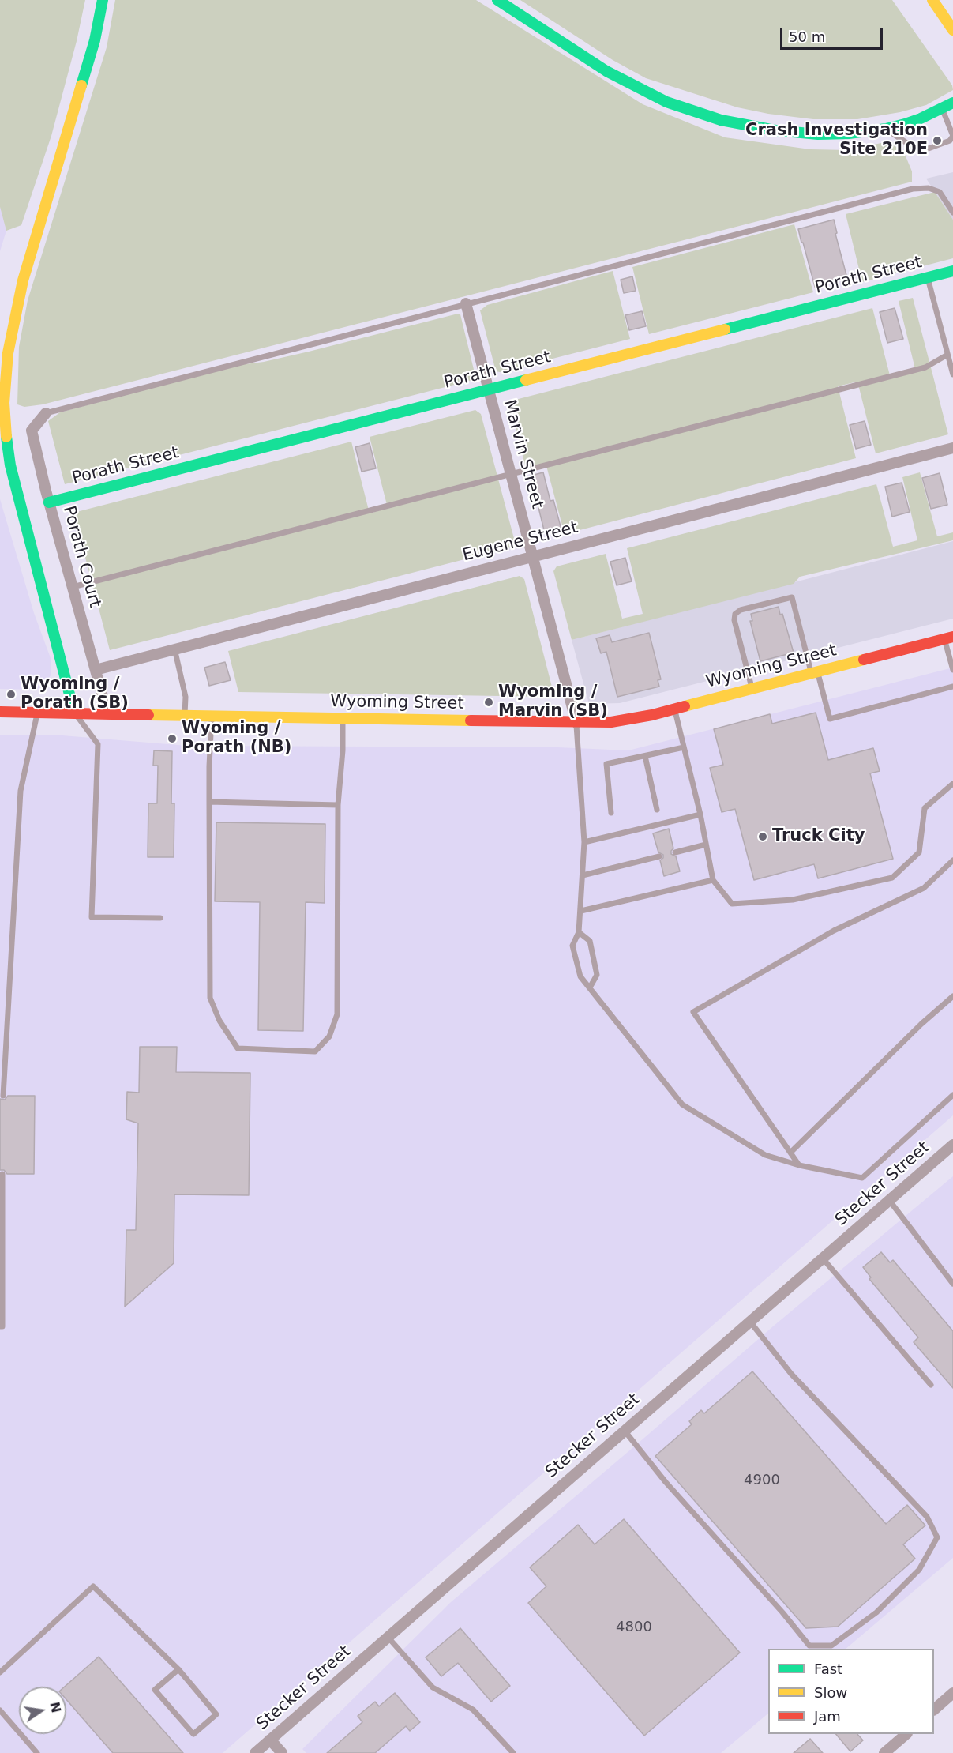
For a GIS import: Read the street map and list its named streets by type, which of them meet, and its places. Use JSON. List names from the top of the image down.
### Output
{
  "streets": {
    "main road": ["Porath Street", "Wyoming Street"],
    "street": [
      "Marvin Street",
      "Eugene Street",
      "Porath Court",
      "Stecker Street"
    ]
  },
  "crossings": [
    ["Porath Street", "Marvin Street"],
    ["Porath Street", "Porath Court"],
    ["Marvin Street", "Eugene Street"],
    ["Marvin Street", "Wyoming Street"],
    ["Eugene Street", "Porath Court"],
    ["Porath Court", "Wyoming Street"]
  ],
  "places": [
    "Crash Investigation Site 210E",
    "Wyoming / Porath (SB)",
    "Wyoming / Marvin (SB)",
    "Wyoming / Porath (NB)",
    "Truck City"
  ],
  "house_numbers": ["4900", "4800"],
  "legend": ["Fast", "Slow", "Jam"],
  "scale_bar": "50 m",
  "north": "right"
}
